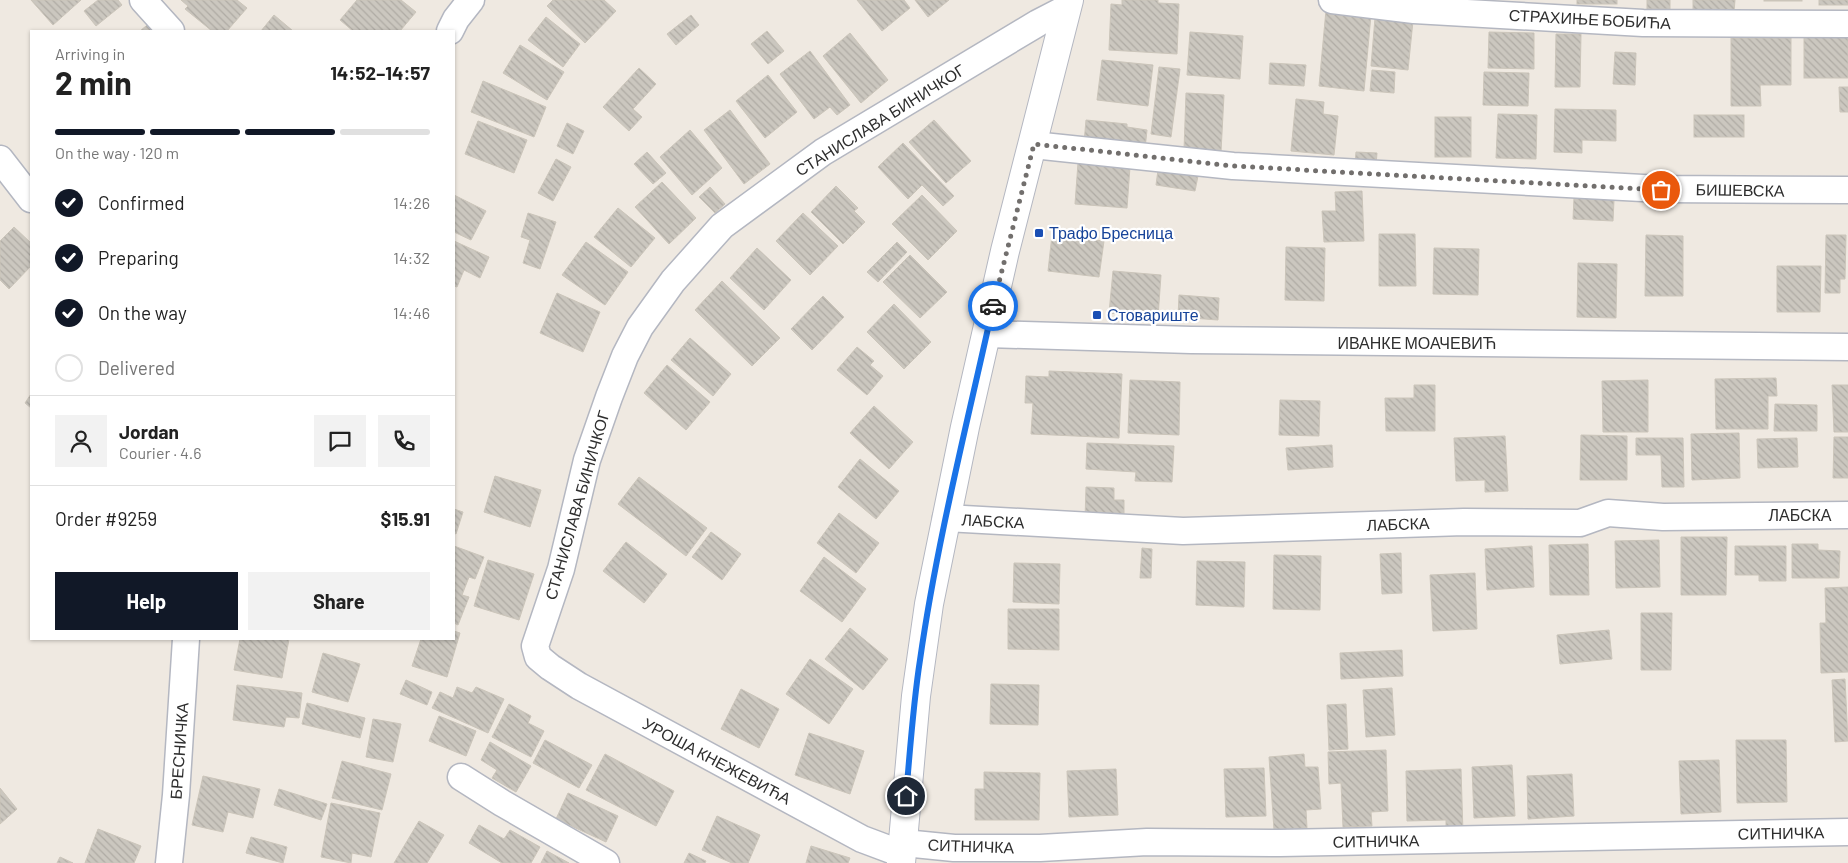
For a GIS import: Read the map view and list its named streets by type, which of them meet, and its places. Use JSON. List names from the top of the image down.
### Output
{
  "streets": {
    "street": [
      "СТРАХИЊЕ БОБИЋА",
      "СТАНИСЛАВА БИНИЧКОГ",
      "БИШЕВСКА",
      "ИВАНКЕ МОАЧЕВИЋ",
      "ЛАБСКА",
      "БРЕСНИЧКА",
      "УРОША КНЕЖЕВИЋА",
      "СИТНИЧКА"
    ]
  },
  "crossings": [
    ["СТАНИСЛАВА БИНИЧКОГ", "УРОША КНЕЖЕВИЋА"],
    ["УРОША КНЕЖЕВИЋА", "СИТНИЧКА"]
  ],
  "places": {
    "transit": ["Трафо Бресница", "Стовариште"]
  },
  "page": {
    "heading": ["2 min", "Arriving in", "14:52–14:57"],
    "panel": [
      "Jordan",
      "Courier · 4.6",
      "Order #9259",
      "$15.91"
    ],
    "bar": "On the way · 120 m",
    "list": [
      ["Confirmed", "14:26"],
      ["Preparing", "14:32"],
      ["On the way", "14:46"],
      "Delivered"
    ],
    "buttons": ["Help", "Share"]
  }
}
